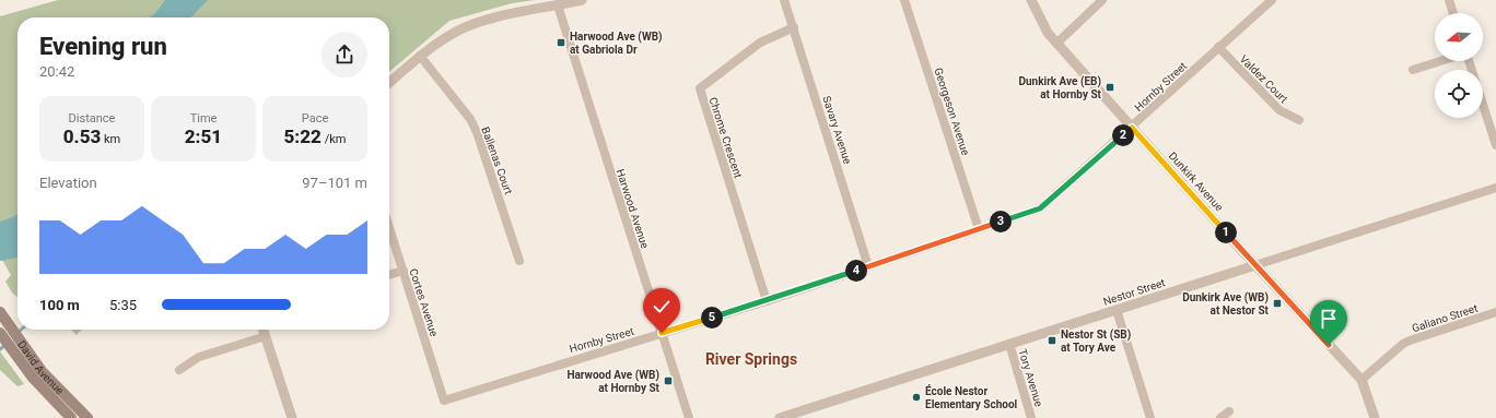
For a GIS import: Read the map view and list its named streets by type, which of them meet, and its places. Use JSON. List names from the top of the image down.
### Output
{
  "streets": {
    "main road": ["David Avenue"],
    "street": [
      "Valdez Court",
      "Hornby Street",
      "Georgeson Avenue",
      "Savary Avenue",
      "Chrome Crescent",
      "Ballenas Court",
      "Dunkirk Avenue",
      "Harwood Avenue",
      "Nestor Street",
      "Cortes Avenue",
      "Galiano Street",
      "Tory Avenue"
    ]
  },
  "crossings": [
    ["Valdez Court", "Hornby Street"],
    ["Hornby Street", "Georgeson Avenue"],
    ["Hornby Street", "Savary Avenue"],
    ["Hornby Street", "Chrome Crescent"],
    ["Hornby Street", "Dunkirk Avenue"],
    ["Hornby Street", "Harwood Avenue"],
    ["Hornby Street", "Cortes Avenue"],
    ["Savary Avenue", "Chrome Crescent"],
    ["Dunkirk Avenue", "Nestor Street"],
    ["Dunkirk Avenue", "Galiano Street"],
    ["Nestor Street", "Tory Avenue"]
  ],
  "districts": ["River Springs"],
  "places": {
    "transit": [
      "Harwood Ave (WB) at Gabriola Dr",
      "Dunkirk Ave (EB) at Hornby St",
      "Dunkirk Ave (WB) at Nestor St",
      "Nestor St (SB) at Tory Ave",
      "Harwood Ave (WB) at Hornby St"
    ],
    "other": ["École Nestor Elementary School"]
  },
  "north": "left",
  "page": {
    "heading": ["Evening run", "20:42"],
    "stats": [
      ["Distance", "0.53 km"],
      ["Time", "2:51"],
      ["Pace", "5:22 /km"]
    ],
    "pins": [
      "2",
      "3",
      "1",
      "4",
      "5"
    ],
    "chart": ["Elevation", "97–101 m"],
    "list": [
      {
        "name": "100 m",
        "note": "5:35"
      }
    ]
  }
}
